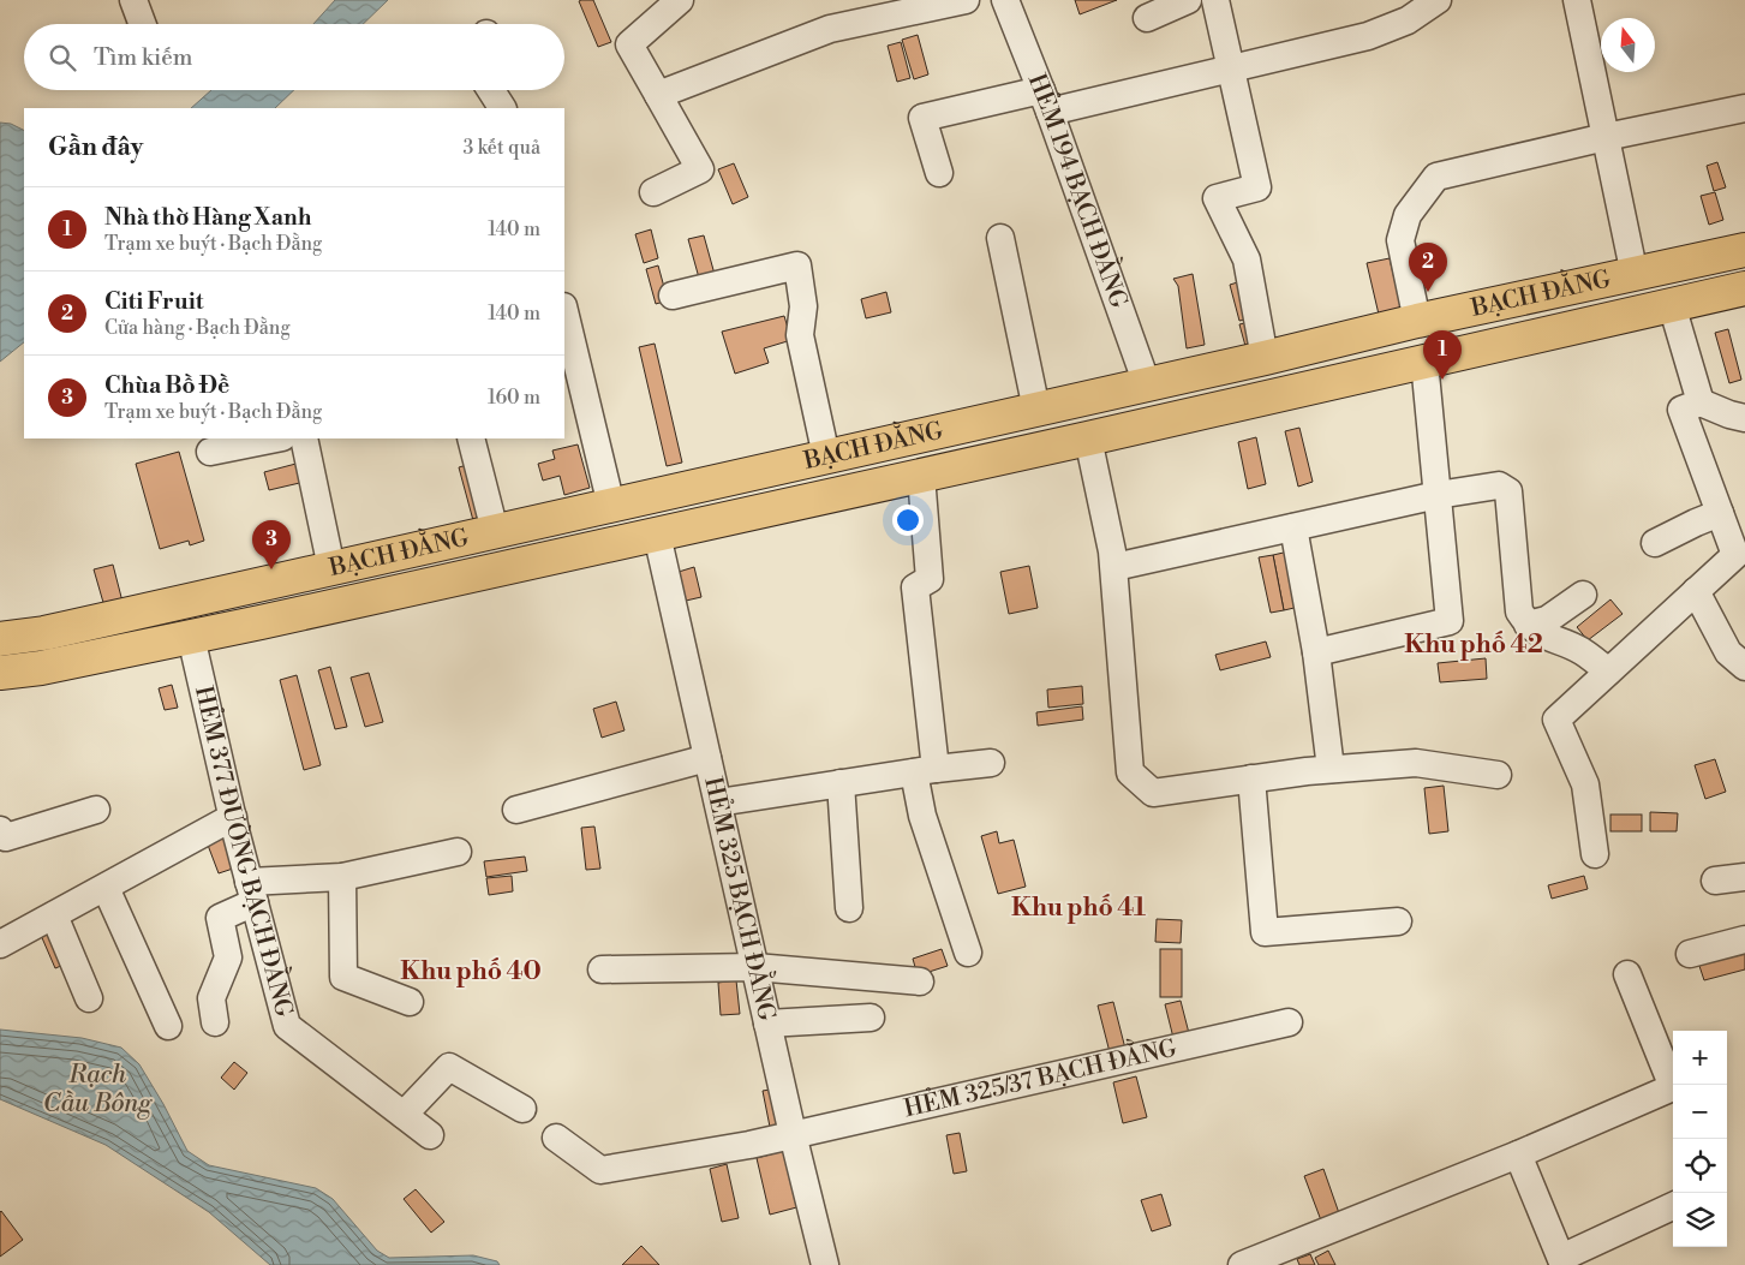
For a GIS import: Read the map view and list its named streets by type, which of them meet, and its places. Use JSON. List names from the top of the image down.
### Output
{
  "streets": {
    "main road": ["BẠCH ĐẰNG"],
    "street": [
      "HẺM 194 BẠCH ĐẰNG",
      "HẺM 377 ĐƯỜNG BẠCH ĐẰNG",
      "HẺM 325 BẠCH ĐẰNG",
      "HẺM 325/37 BẠCH ĐẰNG"
    ]
  },
  "crossings": [
    ["HẺM 194 BẠCH ĐẰNG", "BẠCH ĐẰNG"],
    ["BẠCH ĐẰNG", "HẺM 377 ĐƯỜNG BẠCH ĐẰNG"],
    ["BẠCH ĐẰNG", "HẺM 325 BẠCH ĐẰNG"],
    ["HẺM 325 BẠCH ĐẰNG", "HẺM 325/37 BẠCH ĐẰNG"]
  ],
  "districts": ["Khu phố 42", "Khu phố 41", "Khu phố 40"],
  "water": ["Rạch Cầu Bông"],
  "north": "top",
  "page": {
    "search": "Tìm kiếm",
    "heading": ["Gần đây", "3 kết quả"],
    "list": [
      {
        "mark": "1",
        "name": "Nhà thờ Hàng Xanh",
        "note": "Trạm xe buýt · Bạch Đằng",
        "value": "140 m"
      },
      {
        "mark": "2",
        "name": "Citi Fruit",
        "note": "Cửa hàng · Bạch Đằng",
        "value": "140 m"
      },
      {
        "mark": "3",
        "name": "Chùa Bồ Đề",
        "note": "Trạm xe buýt · Bạch Đằng",
        "value": "160 m"
      }
    ],
    "pins": ["2", "1", "3"],
    "map_buttons": ["+", "−"]
  }
}
